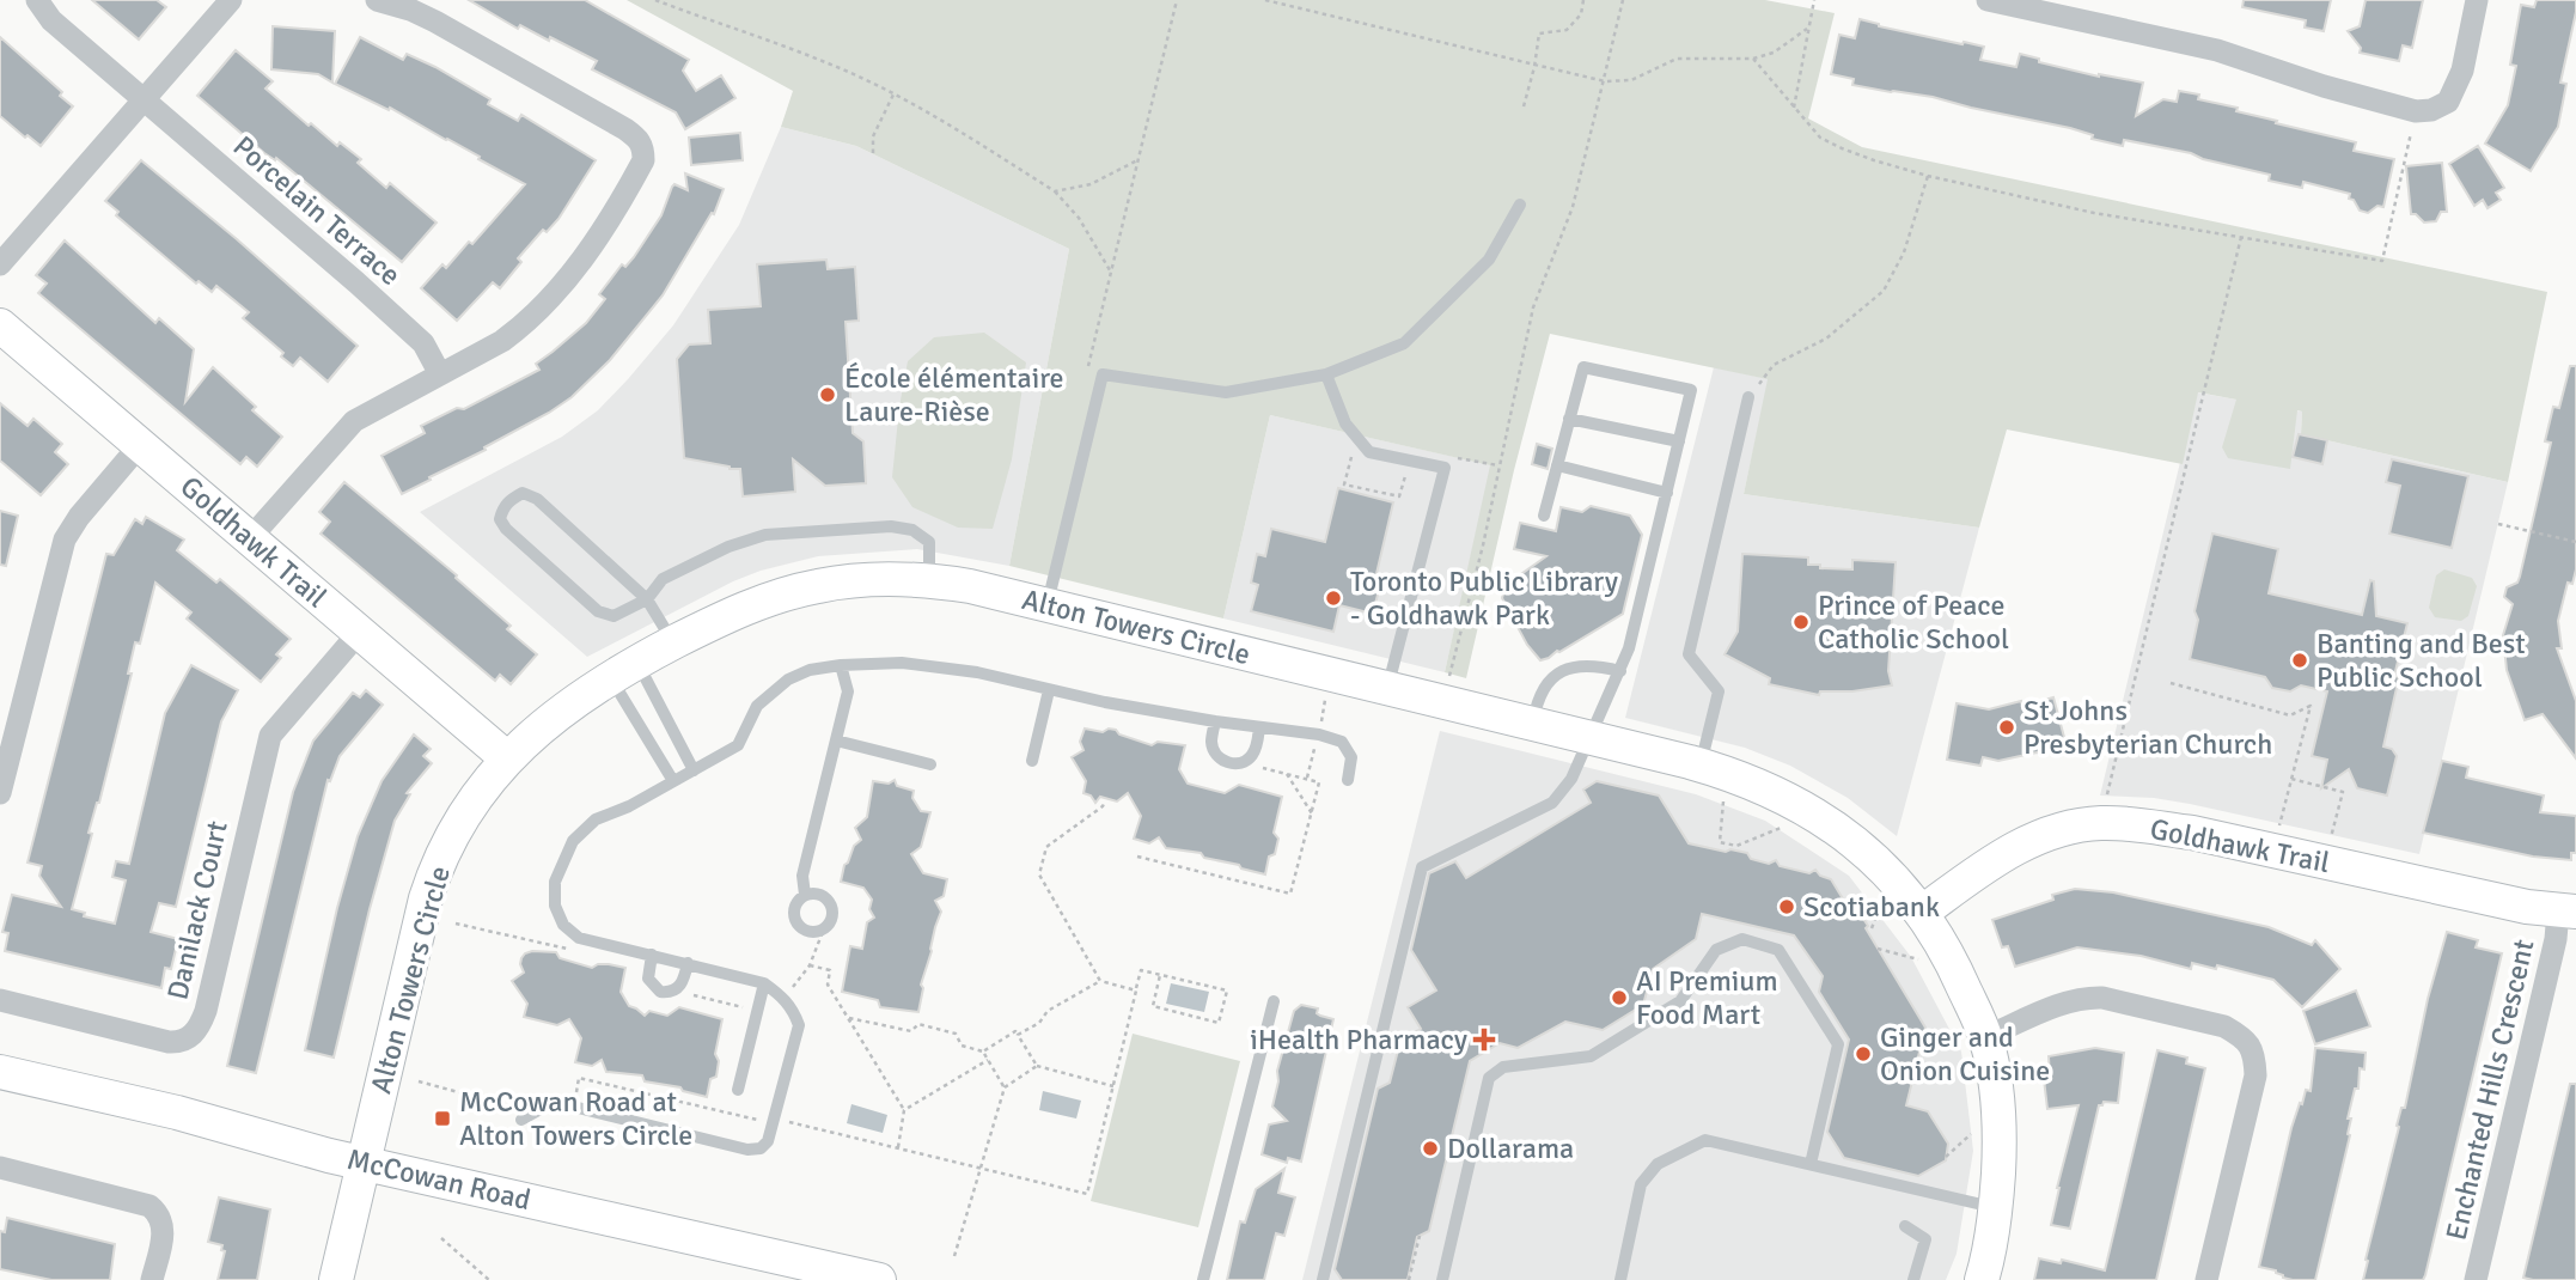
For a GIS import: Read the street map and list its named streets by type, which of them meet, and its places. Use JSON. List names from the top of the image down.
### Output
{
  "streets": {
    "street": [
      "Porcelain Terrace",
      "Goldhawk Trail",
      "Alton Towers Circle",
      "Danilack Court",
      "Enchanted Hills Crescent",
      "McCowan Road"
    ]
  },
  "crossings": [
    ["Goldhawk Trail", "Alton Towers Circle"],
    ["Goldhawk Trail", "Danilack Court"],
    ["Goldhawk Trail", "Enchanted Hills Crescent"],
    ["Alton Towers Circle", "McCowan Road"]
  ],
  "places": {
    "other": [
      "École élémentaire Laure-Rièse",
      "Toronto Public Library - Goldhawk Park",
      "Prince of Peace Catholic School",
      "Banting and Best Public School",
      "St Johns Presbyterian Church",
      "Scotiabank",
      "AI Premium Food Mart",
      "Ginger and Onion Cuisine",
      "Dollarama"
    ],
    "health": ["iHealth Pharmacy"],
    "transit": ["McCowan Road at Alton Towers Circle"]
  }
}
